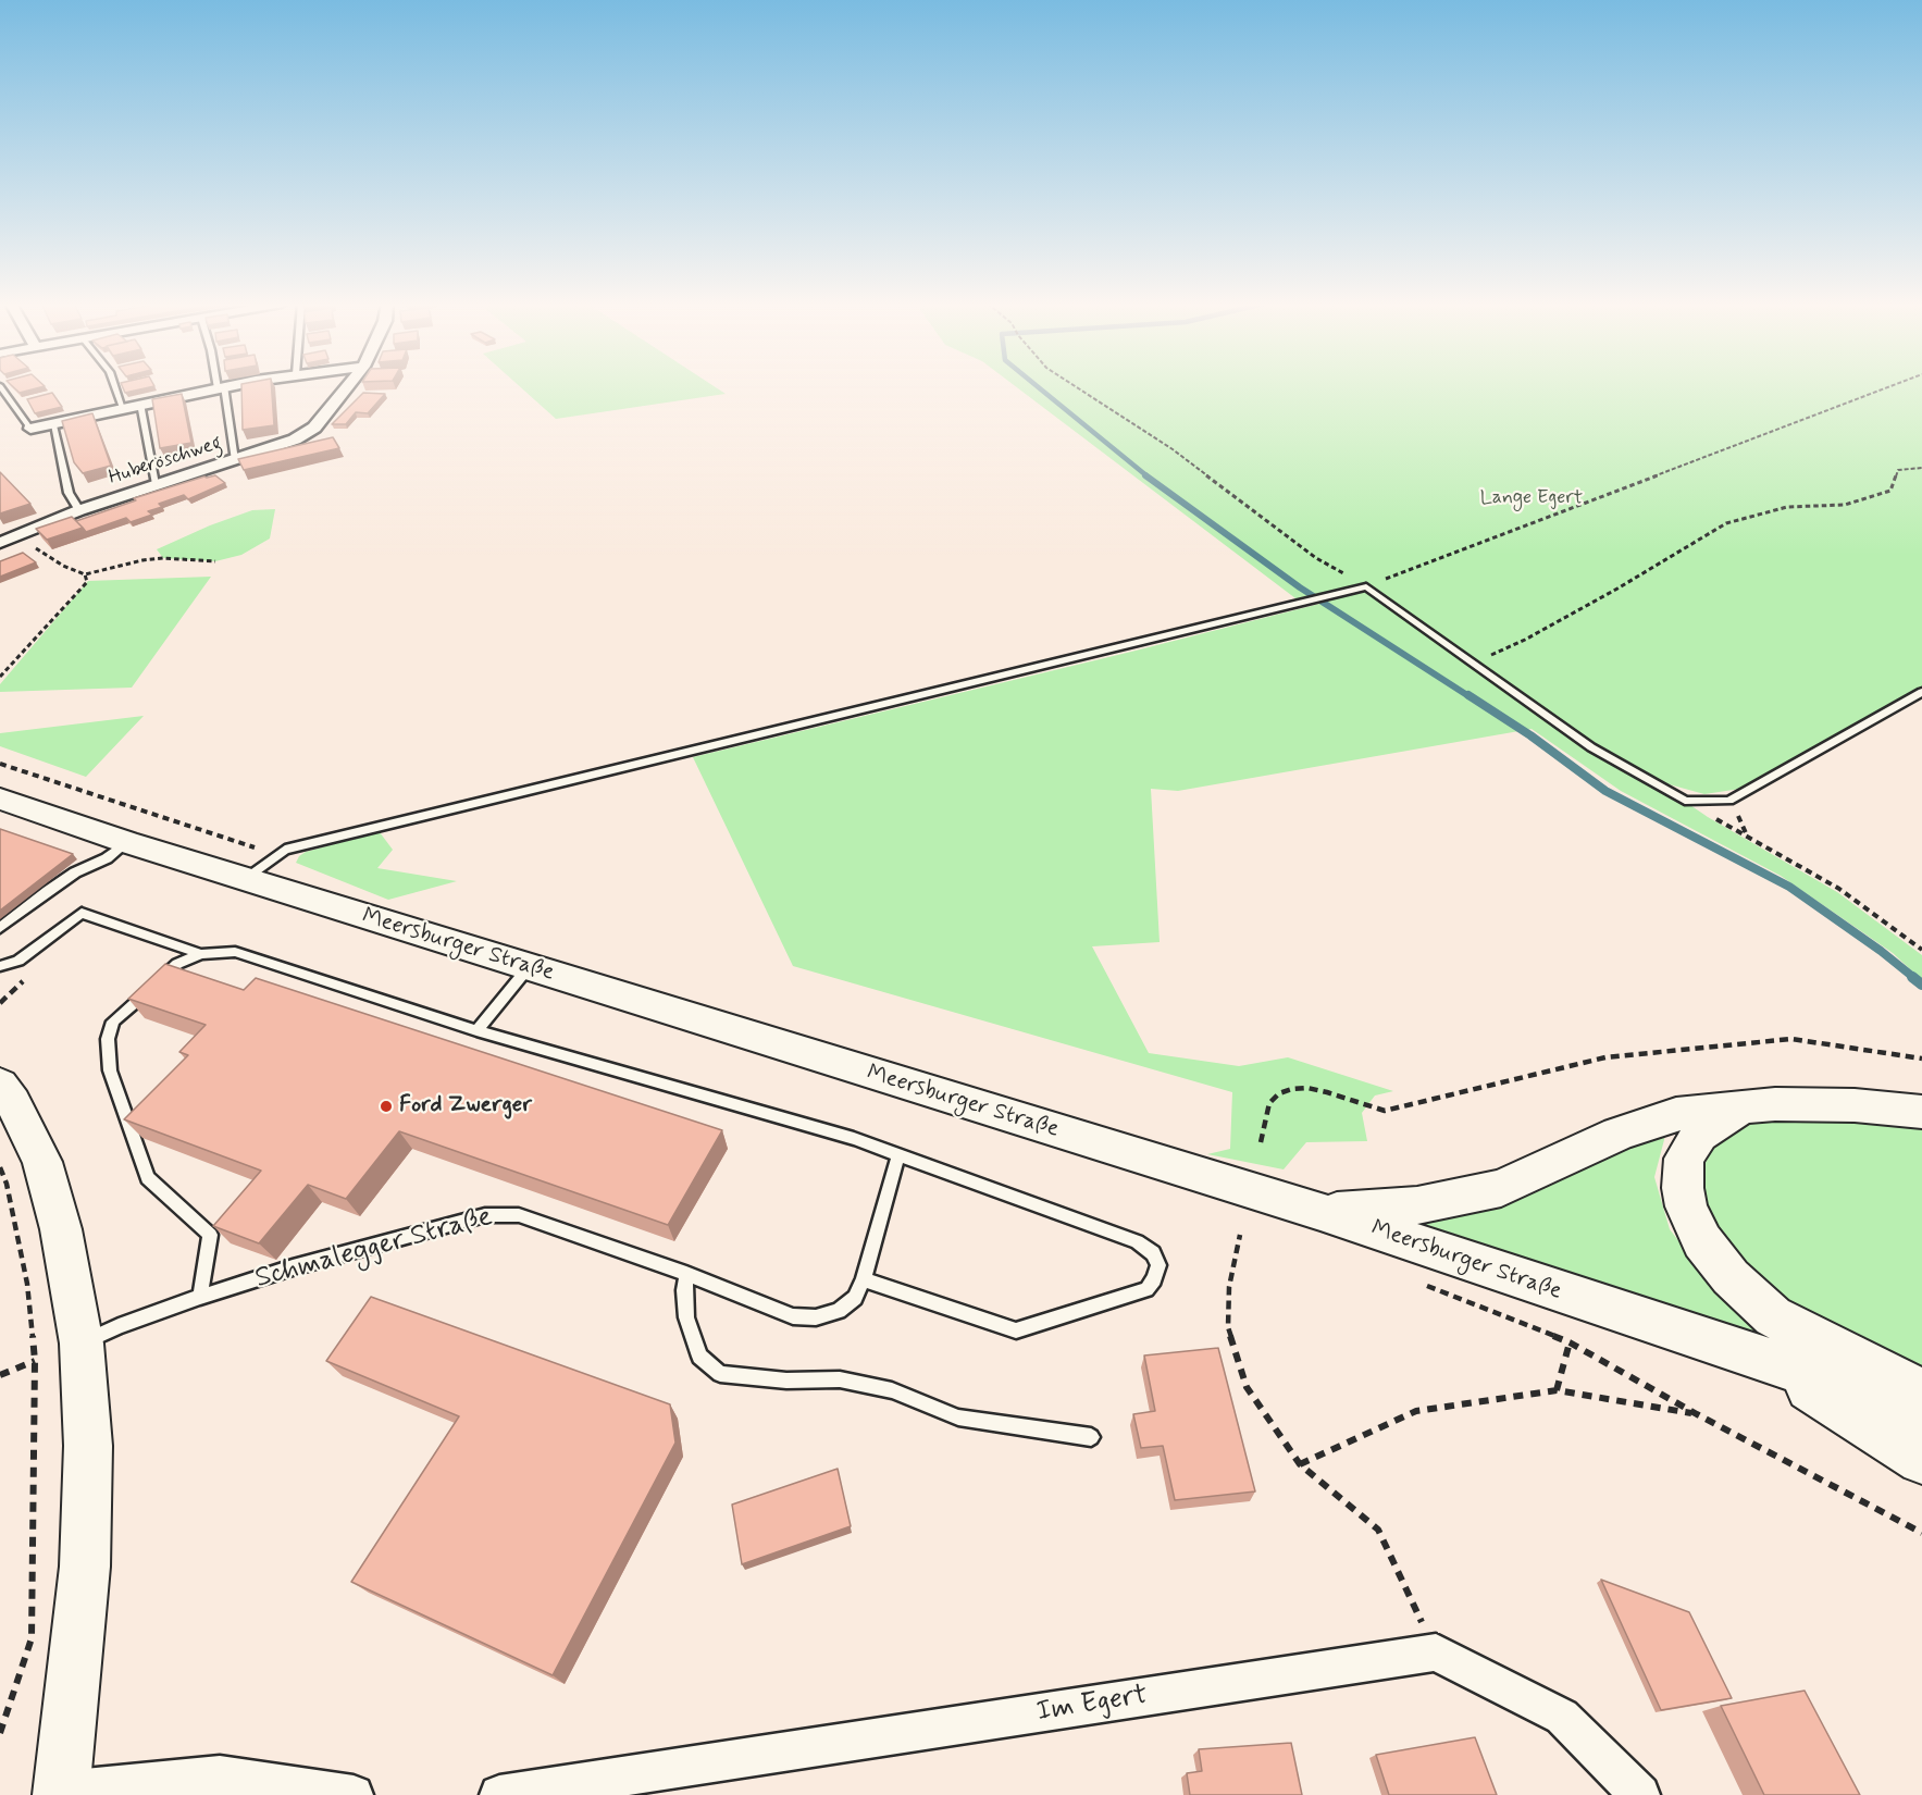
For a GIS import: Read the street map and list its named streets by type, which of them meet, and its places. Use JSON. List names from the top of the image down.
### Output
{
  "streets": {
    "street": ["Huberöschweg", "Meersburger Straße", "Im Egert"],
    "lane": ["Schmalegger Straße"]
  },
  "parks": ["Lange Egert"],
  "places": ["Ford Zwerger"]
}
